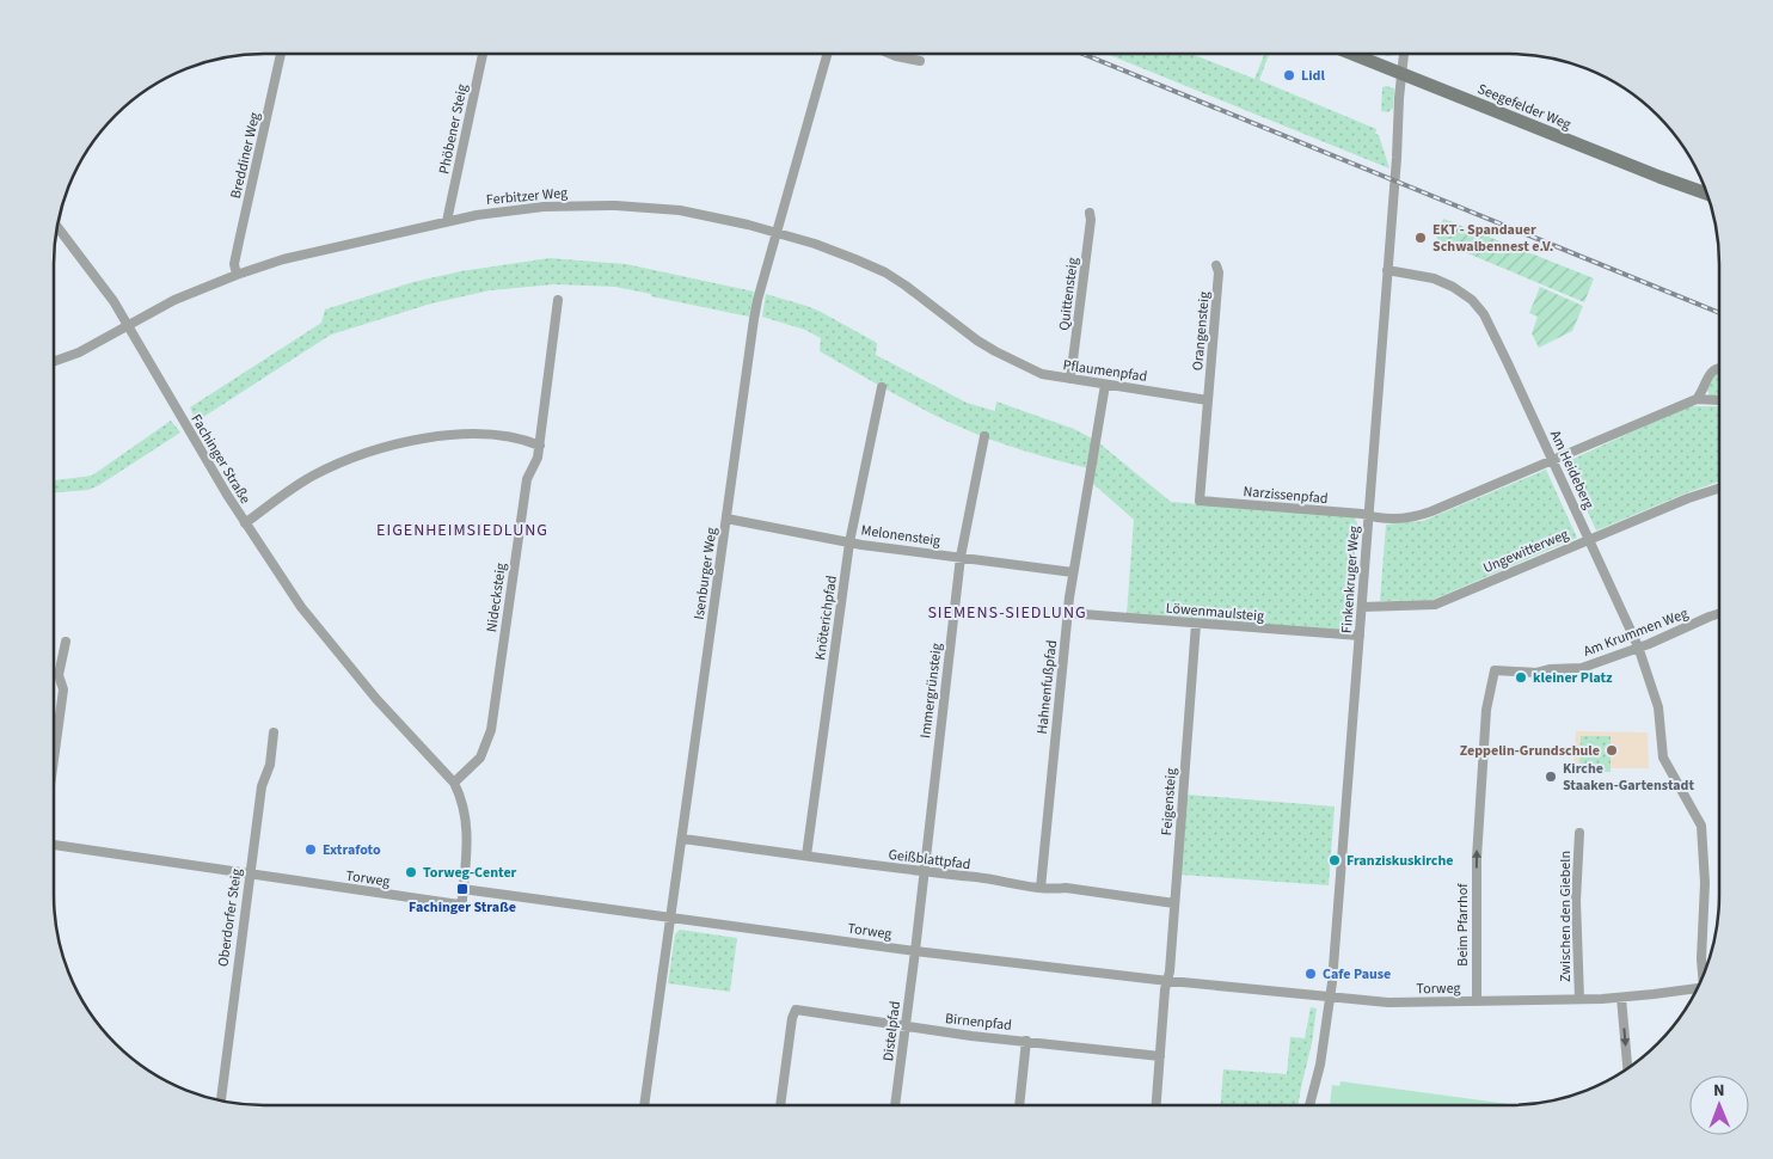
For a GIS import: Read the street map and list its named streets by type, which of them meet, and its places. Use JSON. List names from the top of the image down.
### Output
{
  "streets": {
    "street": [
      "Seegefelder Weg",
      "Phöbener Steig",
      "Breddiner Weg",
      "Ferbitzer Weg",
      "Quittensteig",
      "Orangensteig",
      "Pflaumenpfad",
      "Fachinger Straße",
      "Am Heideberg",
      "Narzissenpfad",
      "Melonensteig",
      "Ungewitterweg",
      "Isenburger Weg",
      "Finkenkruger Weg",
      "Nidecksteig",
      "Löwenmaulsteig",
      "Knöterichpfad",
      "Am Krummen Weg",
      "Hahnenfußpfad",
      "Immergrünsteig",
      "Feigensteig",
      "Geißblattpfad",
      "Torweg",
      "Zwischen den Giebeln",
      "Oberdorfer Steig",
      "Beim Pfarrhof",
      "Birnenpfad",
      "Distelpfad"
    ]
  },
  "crossings": [
    ["Seegefelder Weg", "Finkenkruger Weg"],
    ["Phöbener Steig", "Ferbitzer Weg"],
    ["Breddiner Weg", "Ferbitzer Weg"],
    ["Ferbitzer Weg", "Pflaumenpfad"],
    ["Ferbitzer Weg", "Fachinger Straße"],
    ["Ferbitzer Weg", "Isenburger Weg"],
    ["Quittensteig", "Pflaumenpfad"],
    ["Orangensteig", "Pflaumenpfad"],
    ["Orangensteig", "Narzissenpfad"],
    ["Pflaumenpfad", "Narzissenpfad"],
    ["Pflaumenpfad", "Hahnenfußpfad"],
    ["Fachinger Straße", "Nidecksteig"],
    ["Fachinger Straße", "Torweg"],
    ["Am Heideberg", "Ungewitterweg"],
    ["Am Heideberg", "Finkenkruger Weg"],
    ["Am Heideberg", "Am Krummen Weg"],
    ["Narzissenpfad", "Finkenkruger Weg"],
    ["Melonensteig", "Isenburger Weg"],
    ["Melonensteig", "Knöterichpfad"],
    ["Melonensteig", "Hahnenfußpfad"],
    ["Melonensteig", "Immergrünsteig"],
    ["Ungewitterweg", "Finkenkruger Weg"],
    ["Isenburger Weg", "Geißblattpfad"],
    ["Isenburger Weg", "Torweg"],
    ["Finkenkruger Weg", "Löwenmaulsteig"],
    ["Finkenkruger Weg", "Torweg"],
    ["Löwenmaulsteig", "Hahnenfußpfad"],
    ["Löwenmaulsteig", "Feigensteig"],
    ["Knöterichpfad", "Geißblattpfad"],
    ["Am Krummen Weg", "Beim Pfarrhof"],
    ["Hahnenfußpfad", "Geißblattpfad"],
    ["Immergrünsteig", "Geißblattpfad"],
    ["Immergrünsteig", "Torweg"],
    ["Immergrünsteig", "Distelpfad"],
    ["Feigensteig", "Geißblattpfad"],
    ["Feigensteig", "Torweg"],
    ["Feigensteig", "Birnenpfad"],
    ["Torweg", "Zwischen den Giebeln"],
    ["Torweg", "Oberdorfer Steig"],
    ["Torweg", "Beim Pfarrhof"],
    ["Torweg", "Distelpfad"],
    ["Birnenpfad", "Distelpfad"]
  ],
  "one_way": ["Beim Pfarrhof"],
  "districts": ["EIGENHEIMSIEDLUNG", "SIEMENS-SIEDLUNG"],
  "places": {
    "other": [
      "Lidl",
      "EKT - Spandauer Schwalbennest e.V.",
      "kleiner Platz",
      "Zeppelin-Grundschule",
      "Kirche Staaken-Gartenstadt",
      "Extrafoto",
      "Franziskuskirche",
      "Torweg-Center",
      "Cafe Pause"
    ],
    "transit": ["Fachinger Straße"]
  },
  "north": "top"
}
